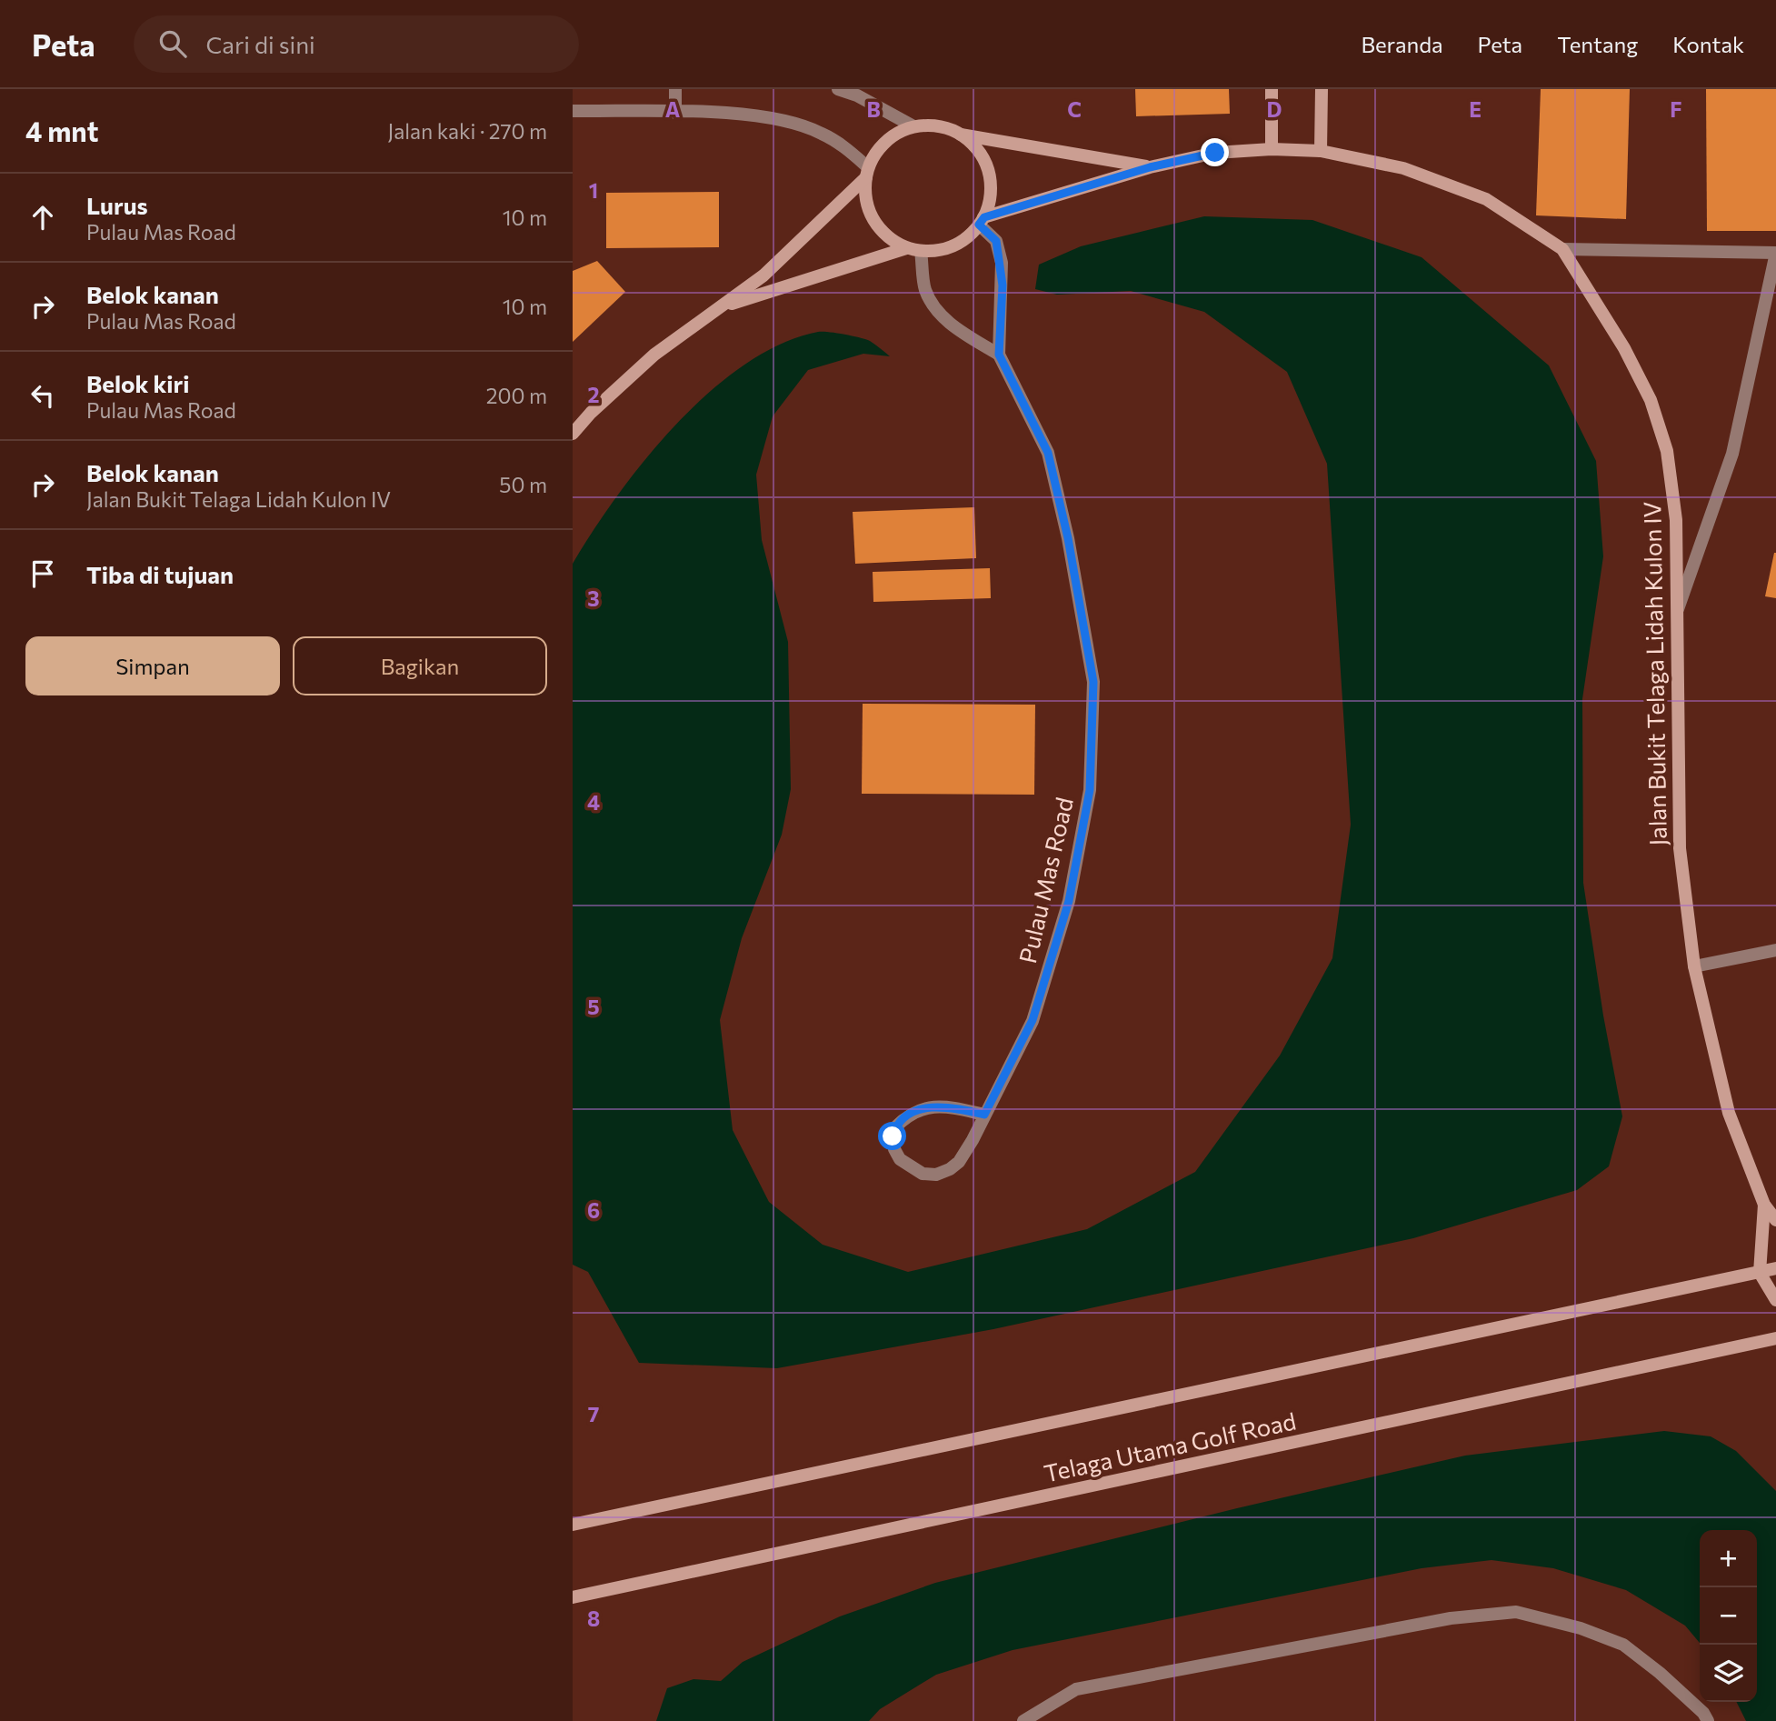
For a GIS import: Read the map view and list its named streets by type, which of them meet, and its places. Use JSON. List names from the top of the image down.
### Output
{
  "streets": {
    "main road": ["Jalan Bukit Telaga Lidah Kulon IV", "Telaga Utama Golf Road"],
    "street": ["Pulau Mas Road"]
  },
  "crossings": [
    ["Jalan Bukit Telaga Lidah Kulon IV", "Pulau Mas Road"],
    ["Jalan Bukit Telaga Lidah Kulon IV", "Telaga Utama Golf Road"]
  ],
  "page": {
    "header": "Peta",
    "search": "Cari di sini",
    "nav": [
      "Beranda",
      "Peta",
      "Tentang",
      "Kontak"
    ],
    "heading": ["4 mnt", "Jalan kaki · 270 m"],
    "list": [
      ["Lurus", "Pulau Mas Road", "10 m"],
      ["Belok kanan", "Pulau Mas Road", "10 m"],
      ["Belok kiri", "Pulau Mas Road", "200 m"],
      ["Belok kanan", "Jalan Bukit Telaga Lidah Kulon IV", "50 m"],
      "Tiba di tujuan"
    ],
    "buttons": ["Simpan", "Bagikan"],
    "map_buttons": ["+", "−"]
  },
  "grid": {
    "columns": [
      "A",
      "B",
      "C",
      "D",
      "E",
      "F"
    ],
    "rows": [
      "1",
      "2",
      "3",
      "4",
      "5",
      "6",
      "7",
      "8"
    ]
  }
}
